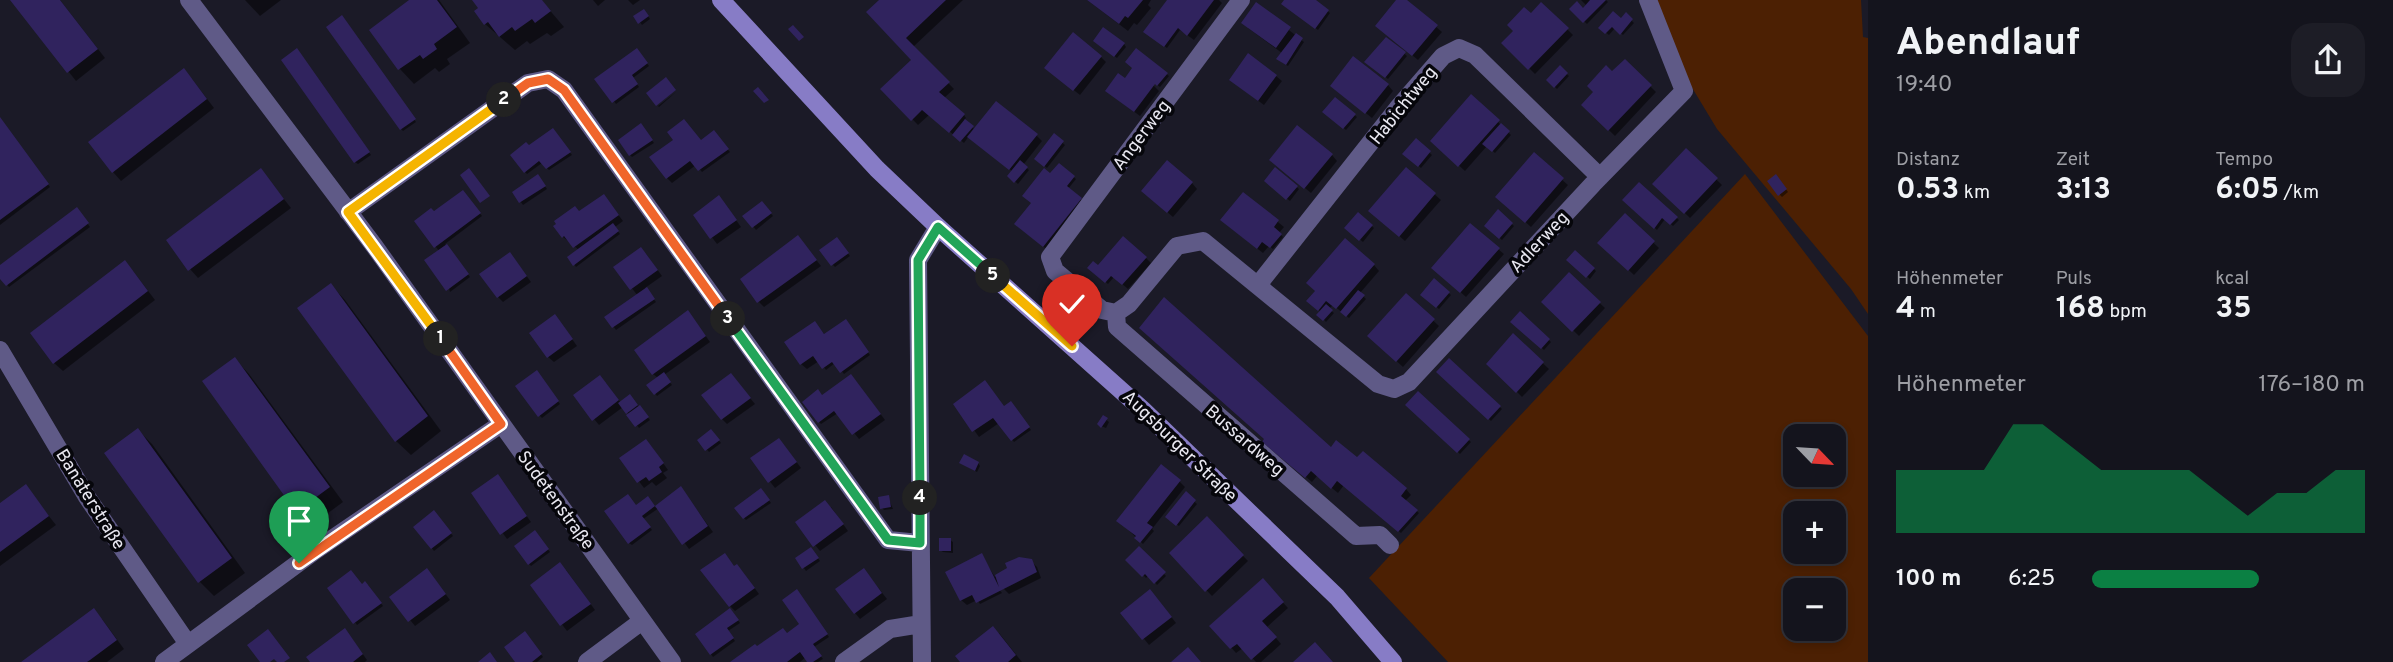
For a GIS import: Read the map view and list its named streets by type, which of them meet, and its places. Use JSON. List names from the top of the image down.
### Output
{
  "streets": {
    "street": [
      "Habichtweg",
      "Angerweg",
      "Adlerweg",
      "Bussardweg",
      "Augsburger Straße",
      "Banaterstraße",
      "Sudetenstraße"
    ]
  },
  "crossings": [
    ["Habichtweg", "Adlerweg"],
    ["Angerweg", "Bussardweg"]
  ],
  "north": "bottom right",
  "page": {
    "heading": ["Abendlauf", "19:40"],
    "pins": [
      "2",
      "5",
      "3",
      "1",
      "4"
    ],
    "stats": [
      ["Distanz", "0.53 km"],
      ["Zeit", "3:13"],
      ["Tempo", "6:05 /km"],
      ["Höhenmeter", "4 m"],
      ["Puls", "168 bpm"],
      ["kcal", "35"]
    ],
    "chart": ["Höhenmeter", "176–180 m"],
    "map_buttons": ["+", "−"],
    "list": [
      {
        "name": "100 m",
        "note": "6:25"
      }
    ]
  }
}
